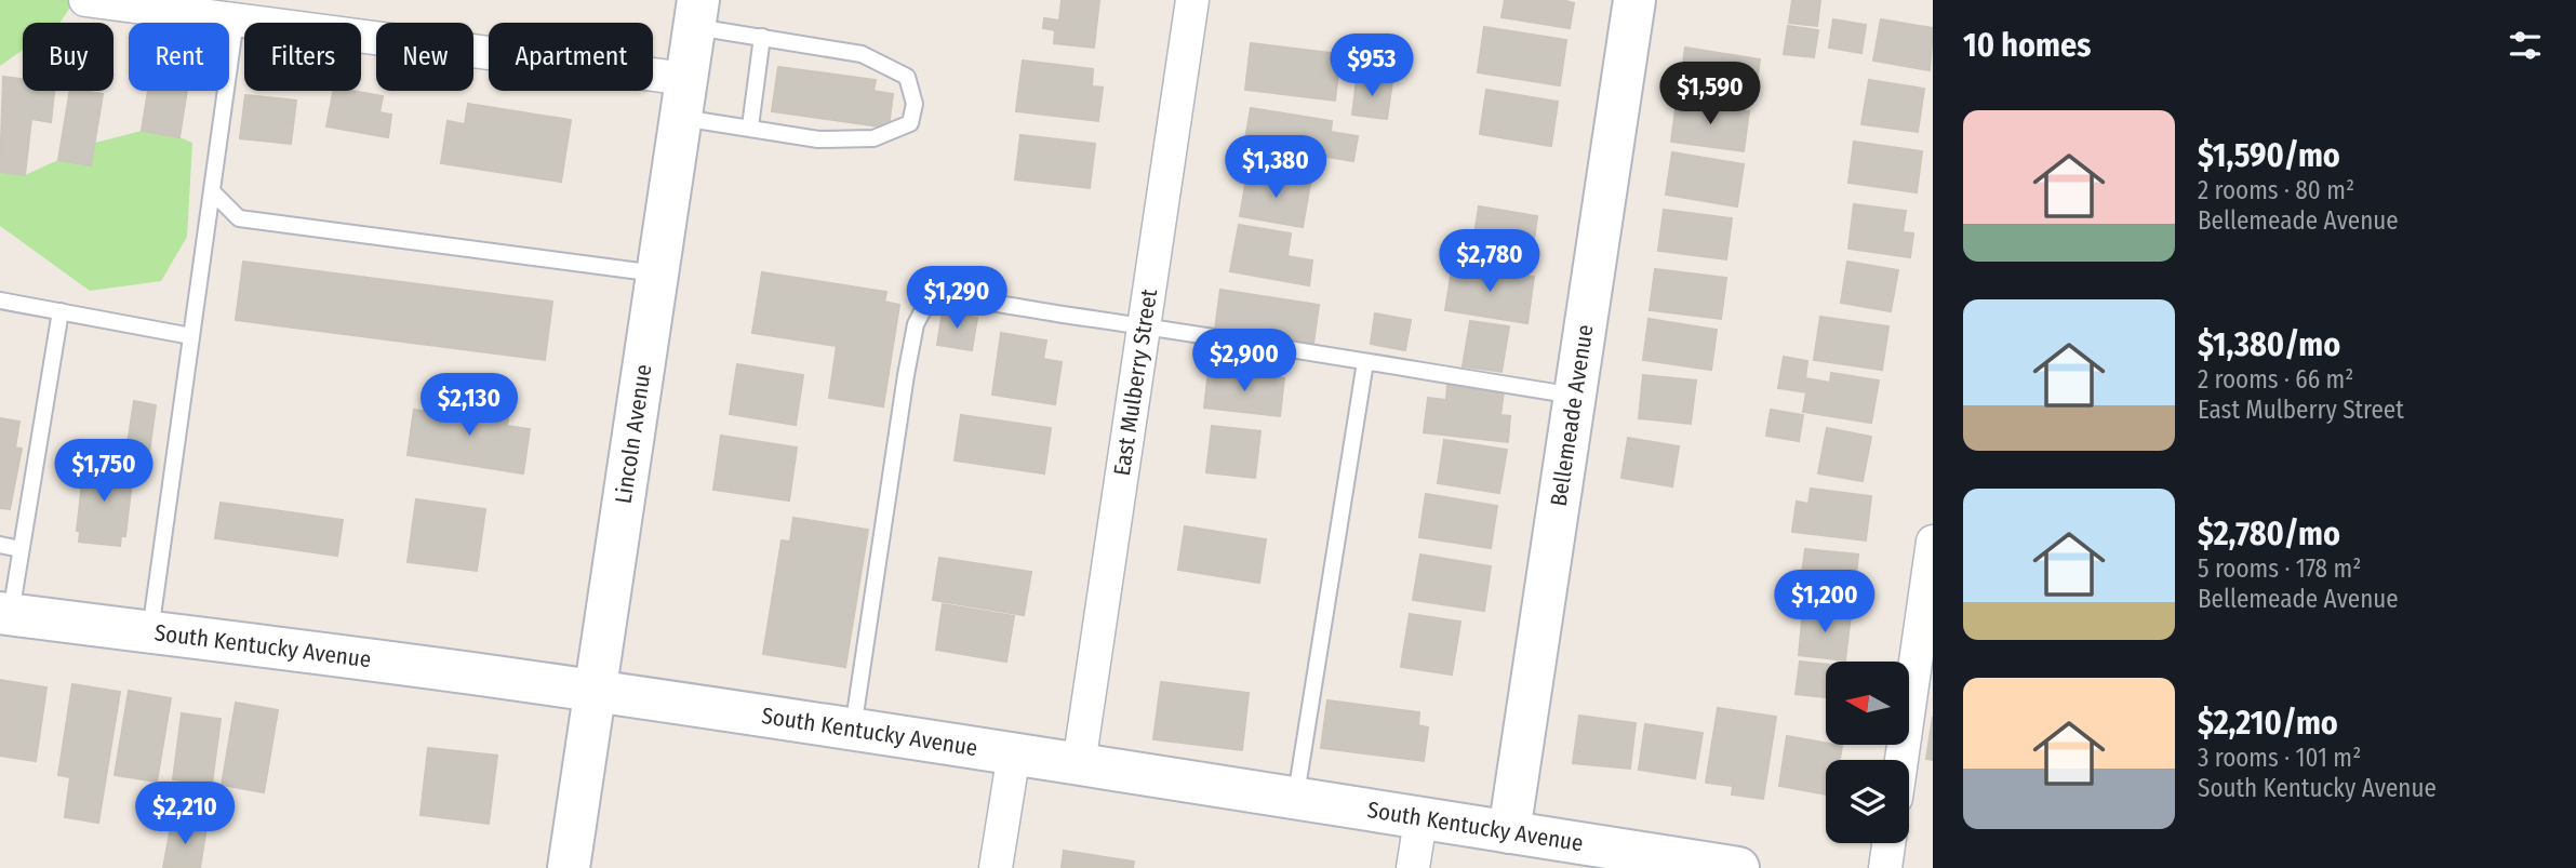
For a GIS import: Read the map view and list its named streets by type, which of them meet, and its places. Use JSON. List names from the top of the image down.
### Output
{
  "streets": {
    "street": [
      "East Mulberry Street",
      "Bellemeade Avenue",
      "Lincoln Avenue",
      "South Kentucky Avenue"
    ]
  },
  "crossings": [
    ["East Mulberry Street", "South Kentucky Avenue"],
    ["Bellemeade Avenue", "South Kentucky Avenue"],
    ["Lincoln Avenue", "South Kentucky Avenue"]
  ],
  "north": "left",
  "page": {
    "heading": "10 homes",
    "chip": [
      "Buy",
      "Rent",
      "Filters",
      "New",
      "Apartment"
    ],
    "price": [
      "$953",
      "$1,590",
      "$1,380",
      "$2,780",
      "$1,290",
      "$2,900",
      "$2,130",
      "$1,750",
      "$1,200",
      "$2,210"
    ],
    "list": [
      {
        "name": "$1,590/mo",
        "note": "2 rooms · 80 m² · Bellemeade Avenue"
      },
      {
        "name": "$1,380/mo",
        "note": "2 rooms · 66 m² · East Mulberry Street"
      },
      {
        "name": "$2,780/mo",
        "note": "5 rooms · 178 m² · Bellemeade Avenue"
      },
      {
        "name": "$2,210/mo",
        "note": "3 rooms · 101 m² · South Kentucky Avenue"
      }
    ]
  }
}
